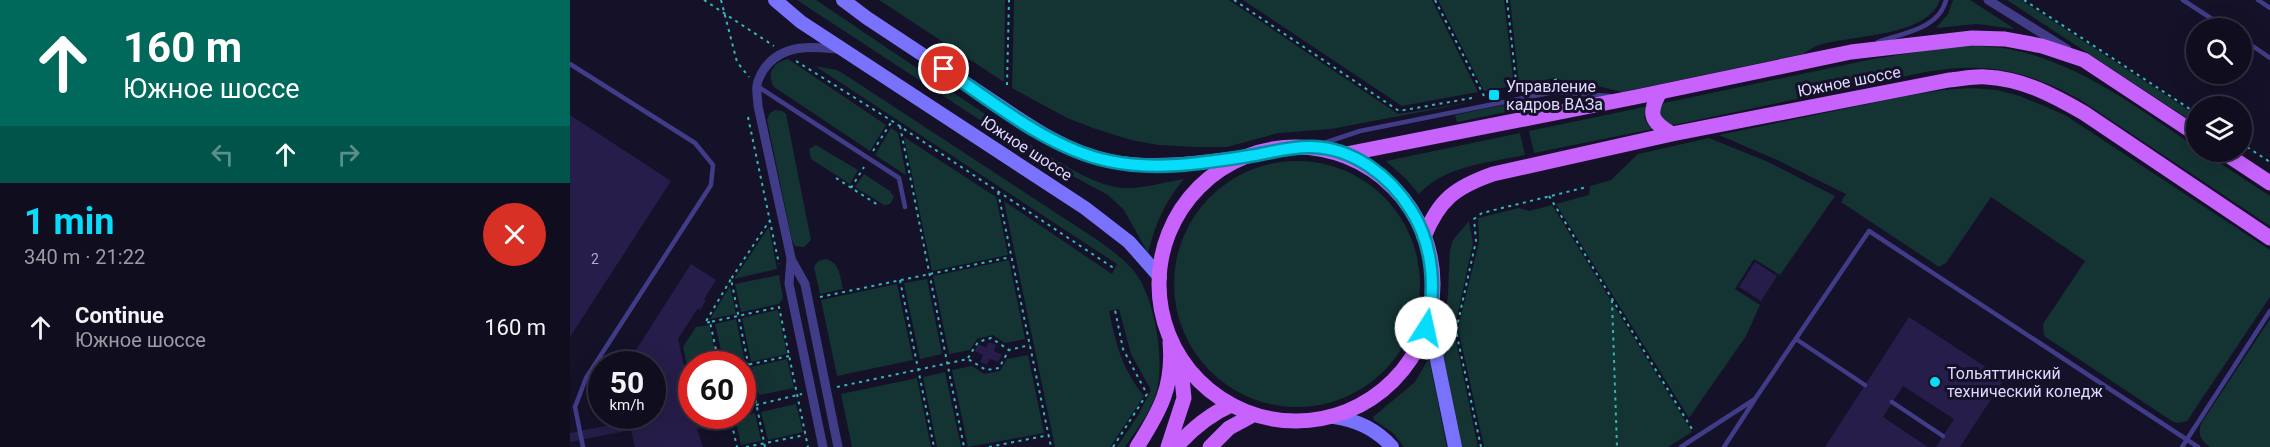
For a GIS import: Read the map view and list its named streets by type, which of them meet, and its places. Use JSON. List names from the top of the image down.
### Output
{
  "streets": {
    "main road": ["Южное шоссе"]
  },
  "places": {
    "transit": ["Управление кадров ВАЗа"],
    "other": ["Тольяттинский технический коледж"]
  },
  "house_numbers": ["2"],
  "page": {
    "turn": ["160 m", "Южное шоссе"],
    "heading": ["1 min", "340 m · 21:22"],
    "list": [
      {
        "name": "Continue",
        "note": "Южное шоссе",
        "value": "160 m"
      }
    ],
    "speed": "50 km/h",
    "limit": "60"
  }
}
